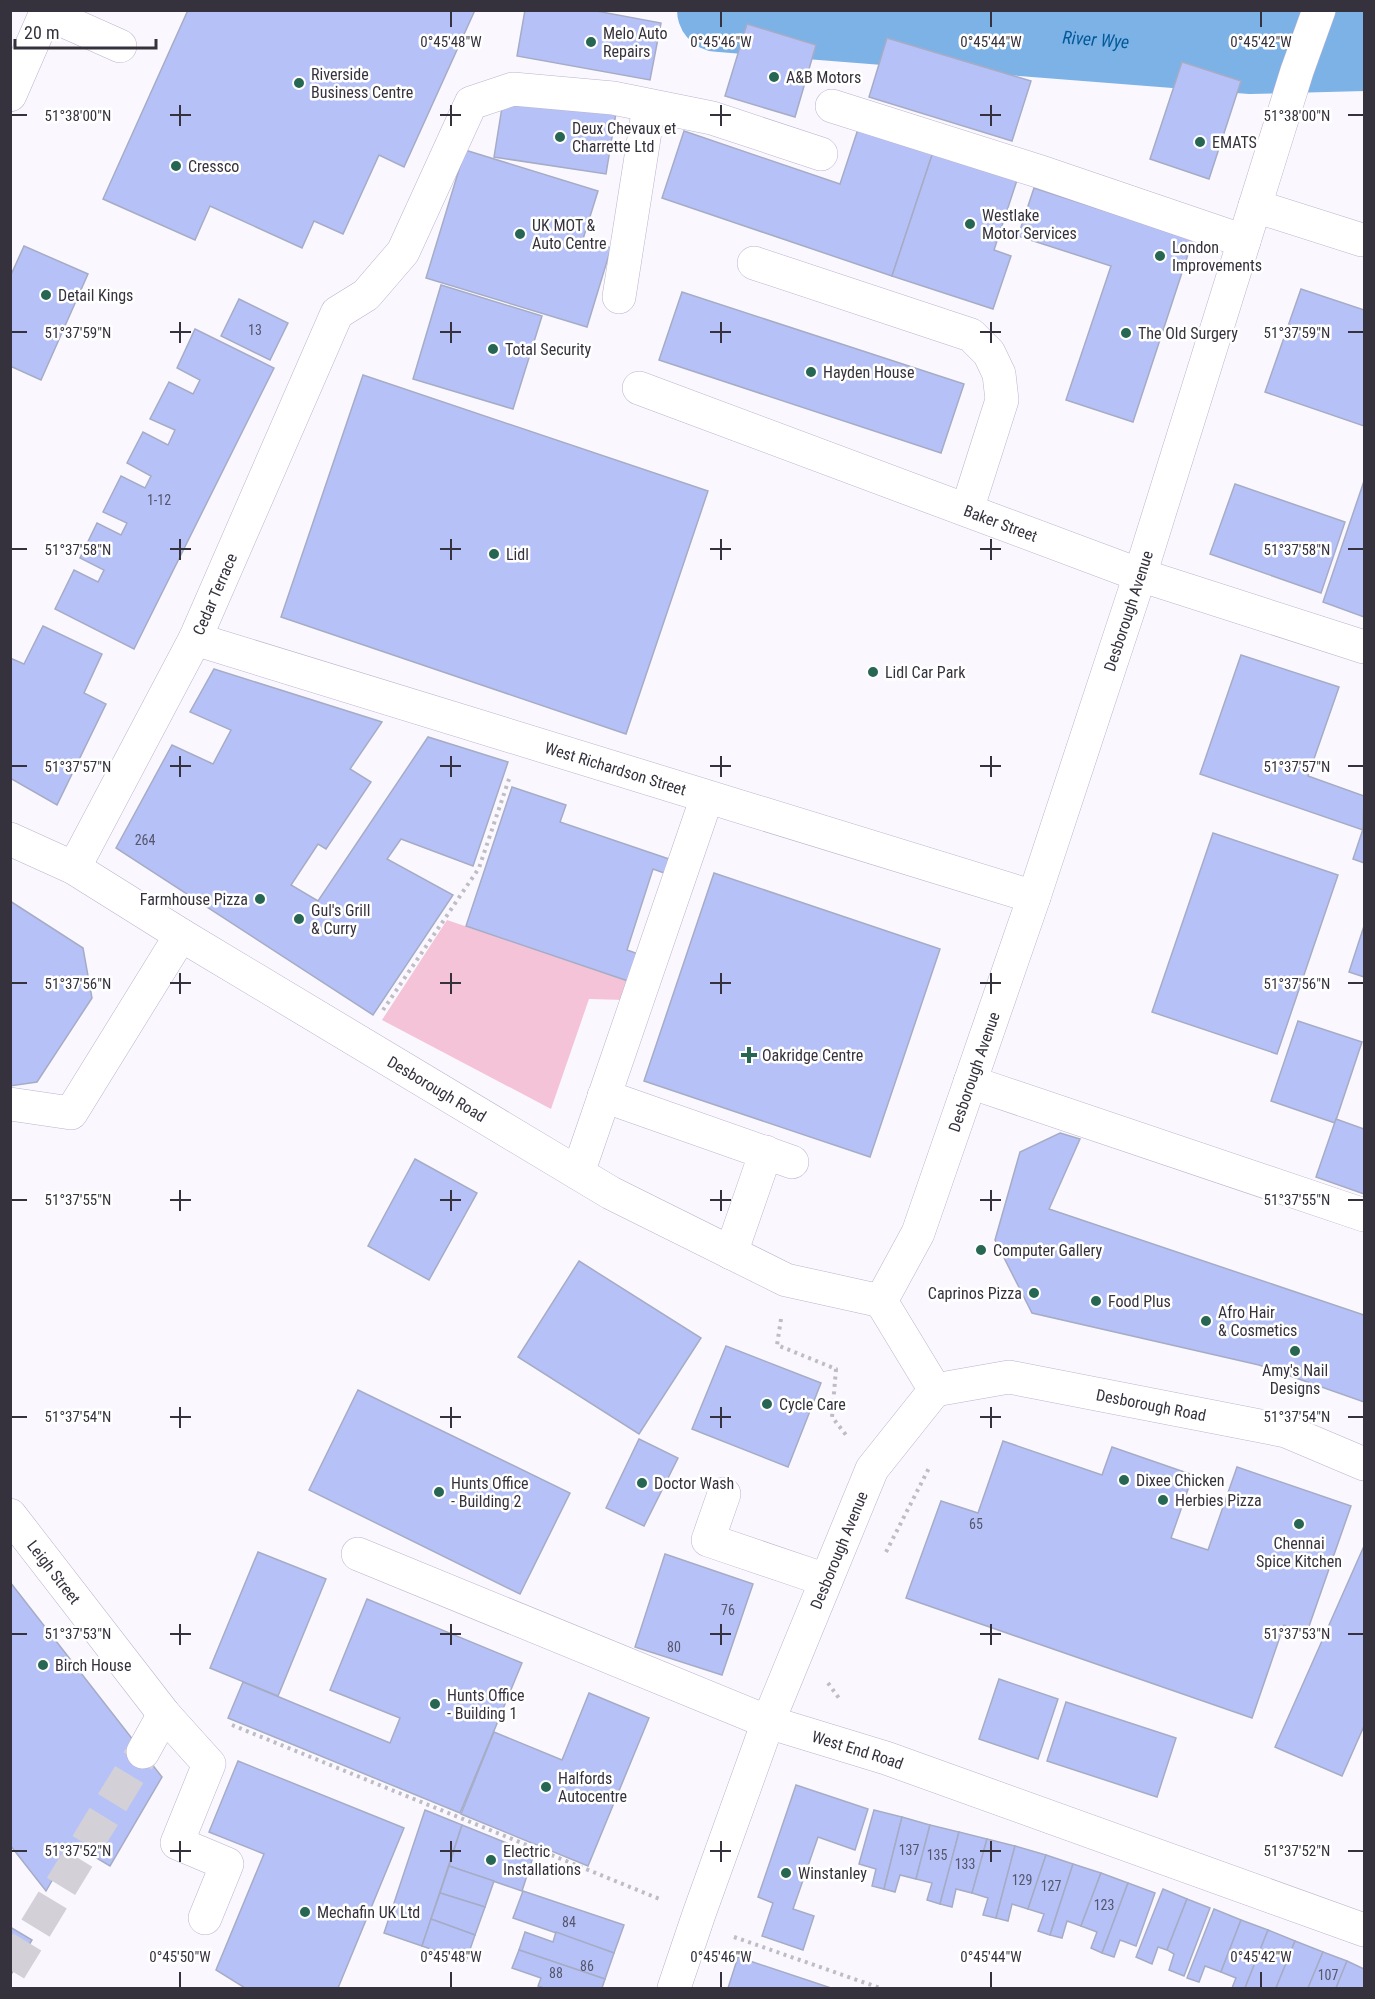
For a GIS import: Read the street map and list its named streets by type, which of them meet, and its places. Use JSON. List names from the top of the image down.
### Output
{
  "streets": {
    "street": [
      "Baker Street",
      "Cedar Terrace",
      "Desborough Avenue",
      "West Richardson Street",
      "Desborough Road",
      "Leigh Street",
      "West End Road"
    ]
  },
  "crossings": [
    ["Baker Street", "Desborough Avenue"],
    ["Cedar Terrace", "West Richardson Street"],
    ["Cedar Terrace", "Desborough Road"],
    ["Desborough Avenue", "West Richardson Street"],
    ["Desborough Avenue", "Desborough Road"],
    ["Desborough Avenue", "West End Road"]
  ],
  "water": ["River Wye"],
  "places": {
    "other": [
      "Melo Auto Repairs",
      "A&B Motors",
      "Riverside Business Centre",
      "Deux Chevaux et Charrette Ltd",
      "EMATS",
      "Cressco",
      "Westlake Motor Services",
      "UK MOT & Auto Centre",
      "London Improvements",
      "Detail Kings",
      "The Old Surgery",
      "Total Security",
      "Hayden House",
      "Lidl",
      "Lidl Car Park",
      "Farmhouse Pizza",
      "Gul's Grill & Curry",
      "Computer Gallery",
      "Caprinos Pizza",
      "Food Plus",
      "Afro Hair & Cosmetics",
      "Amy's Nail Designs",
      "Cycle Care",
      "Dixee Chicken",
      "Doctor Wash",
      "Hunts Office - Building 2",
      "Herbies Pizza",
      "Chennai Spice Kitchen",
      "Birch House",
      "Hunts Office - Building 1",
      "Halfords Autocentre",
      "Electric Installations",
      "Winstanley",
      "Mechafin UK Ltd"
    ],
    "health": ["Oakridge Centre"]
  },
  "house_numbers": [
    "13",
    "1-12",
    "264",
    "65",
    "76",
    "80",
    "137",
    "135",
    "133",
    "129",
    "127",
    "123",
    "84",
    "86",
    "88",
    "107"
  ],
  "scale_bar": "20 m",
  "coordinates": [
    "0°45'48\"W",
    "0°45'46\"W",
    "0°45'44\"W",
    "0°45'42\"W",
    "51°38'00\"N",
    "51°37'59\"N",
    "51°37'58\"N",
    "51°37'57\"N",
    "51°37'56\"N",
    "51°37'55\"N",
    "51°37'54\"N",
    "51°37'53\"N",
    "51°37'52\"N",
    "0°45'50\"W"
  ]
}
